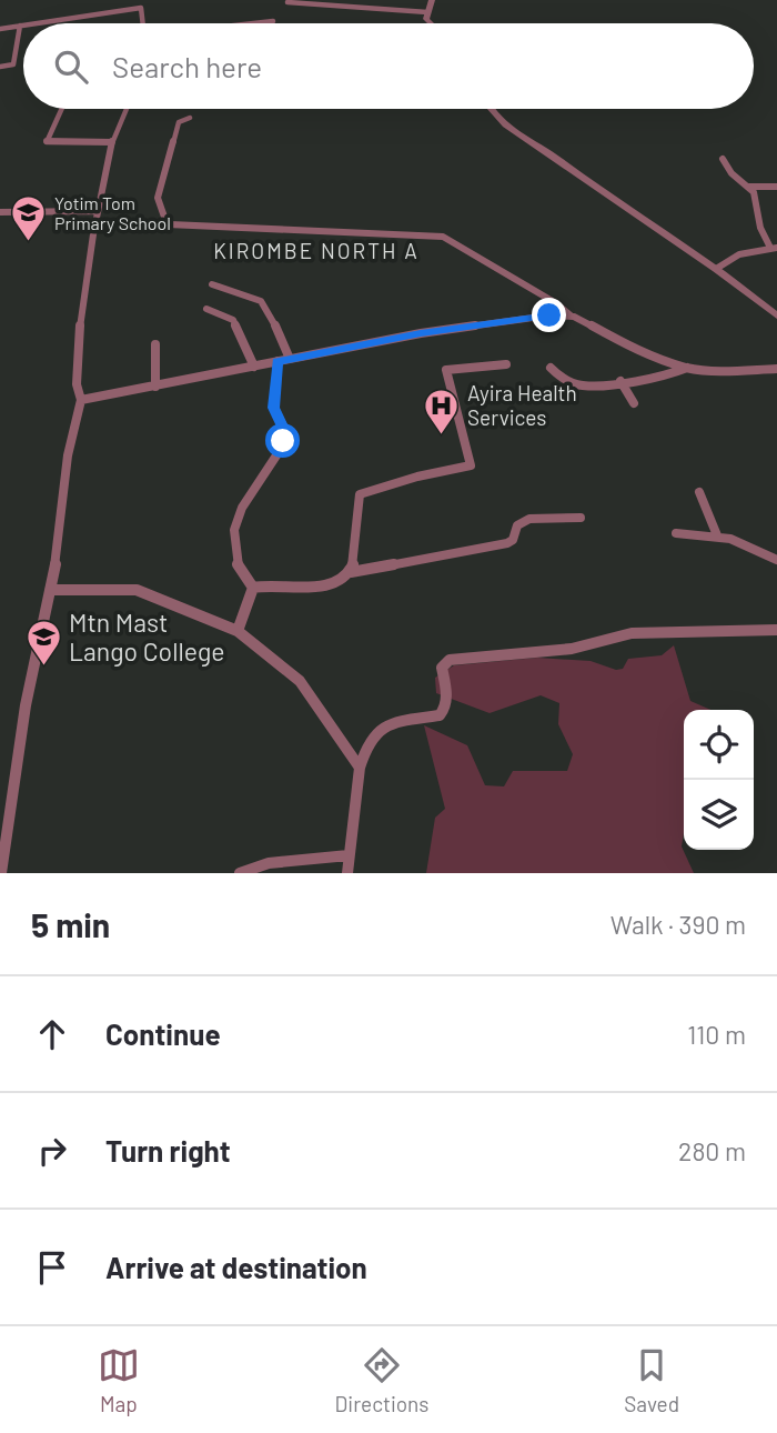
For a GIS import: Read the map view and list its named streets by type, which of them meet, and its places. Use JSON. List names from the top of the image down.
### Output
{
  "districts": ["KIROMBE NORTH A"],
  "places": {
    "school or university": ["Yotim Tom Primary School", "Mtn Mast Lango College"],
    "hospital": ["Ayira Health Services"]
  },
  "page": {
    "search": "Search here",
    "heading": ["5 min", "Walk · 390 m"],
    "list": [
      ["Continue", "110 m"],
      ["Turn right", "280 m"],
      "Arrive at destination"
    ],
    "nav": ["Map", "Directions", "Saved"]
  }
}
